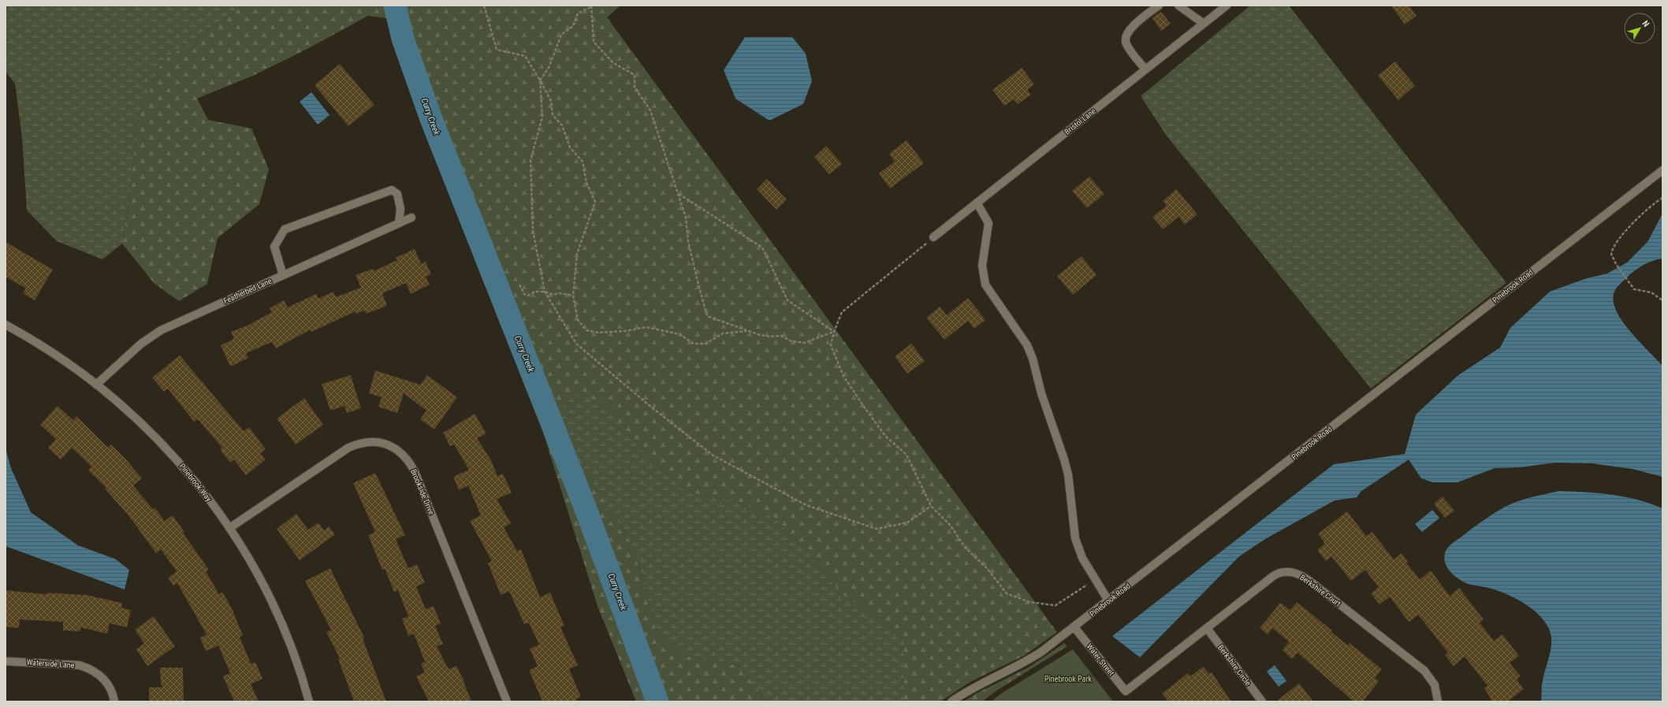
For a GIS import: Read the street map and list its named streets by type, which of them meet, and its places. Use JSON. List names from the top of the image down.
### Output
{
  "streets": {
    "street": [
      "Bristol Lane",
      "Pinebrook Road",
      "Featherbed Lane",
      "Pinebrook Way",
      "Brookside Drive",
      "Berkshire Court",
      "Water Street",
      "Waterside Lane",
      "Berkshire Circle"
    ]
  },
  "crossings": [
    ["Pinebrook Road", "Water Street"],
    ["Featherbed Lane", "Pinebrook Way"],
    ["Pinebrook Way", "Brookside Drive"],
    ["Berkshire Court", "Water Street"],
    ["Berkshire Court", "Berkshire Circle"]
  ],
  "water": ["Curry Creek"],
  "parks": ["Pinebrook Park"],
  "north": "top right"
}
